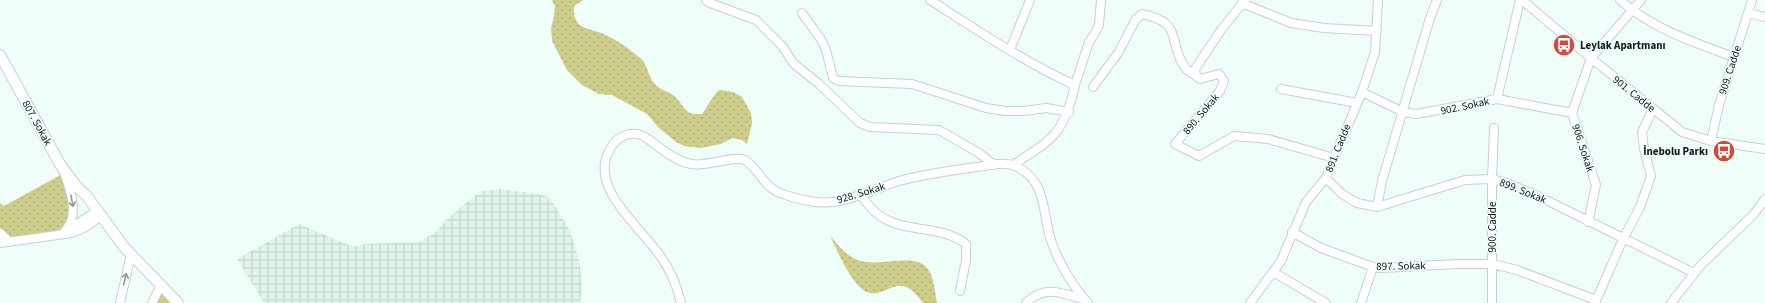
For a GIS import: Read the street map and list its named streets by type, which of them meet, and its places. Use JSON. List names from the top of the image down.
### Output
{
  "streets": {
    "main road": ["807. Sokak"],
    "street": [
      "909. Cadde",
      "901. Cadde",
      "902. Sokak",
      "890. Sokak",
      "891. Cadde",
      "906. Sokak",
      "899. Sokak",
      "928. Sokak",
      "900. Cadde",
      "897. Sokak"
    ]
  },
  "crossings": [
    ["909. Cadde", "901. Cadde"],
    ["901. Cadde", "906. Sokak"],
    ["902. Sokak", "891. Cadde"],
    ["902. Sokak", "906. Sokak"],
    ["890. Sokak", "891. Cadde"],
    ["891. Cadde", "899. Sokak"],
    ["891. Cadde", "897. Sokak"],
    ["906. Sokak", "899. Sokak"],
    ["899. Sokak", "900. Cadde"],
    ["900. Cadde", "897. Sokak"]
  ],
  "places": {
    "bus stop": ["Leylak Apartmanı", "İnebolu Parkı"]
  }
}
